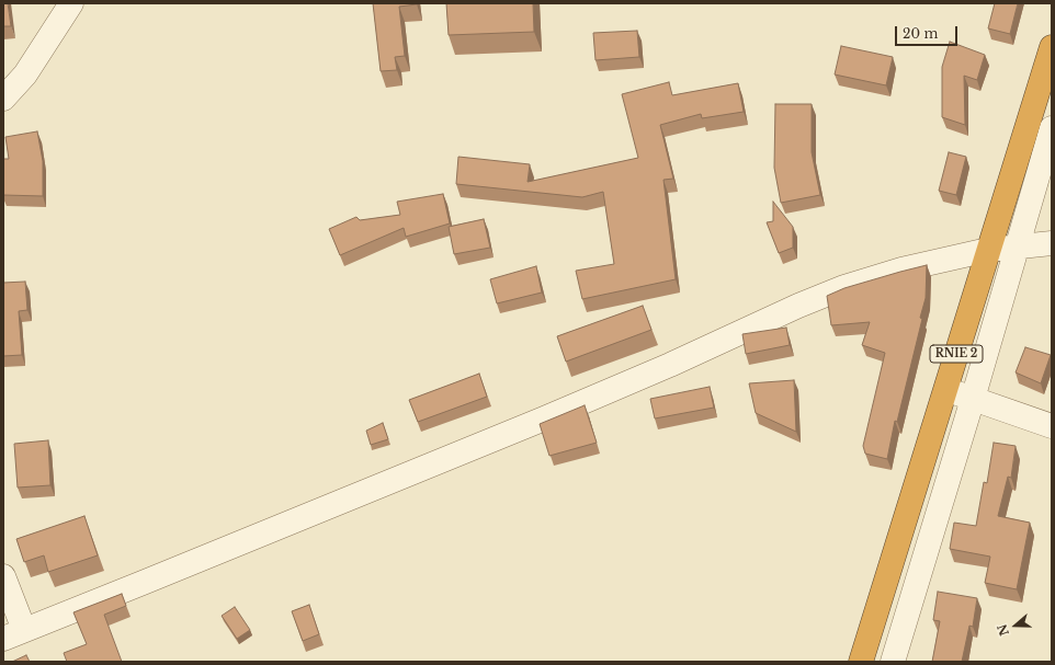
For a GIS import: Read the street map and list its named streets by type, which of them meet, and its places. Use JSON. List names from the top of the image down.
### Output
{
  "streets": {
    "highway": ["RNIE 2"]
  },
  "scale_bar": "20 m",
  "north": "left"
}
